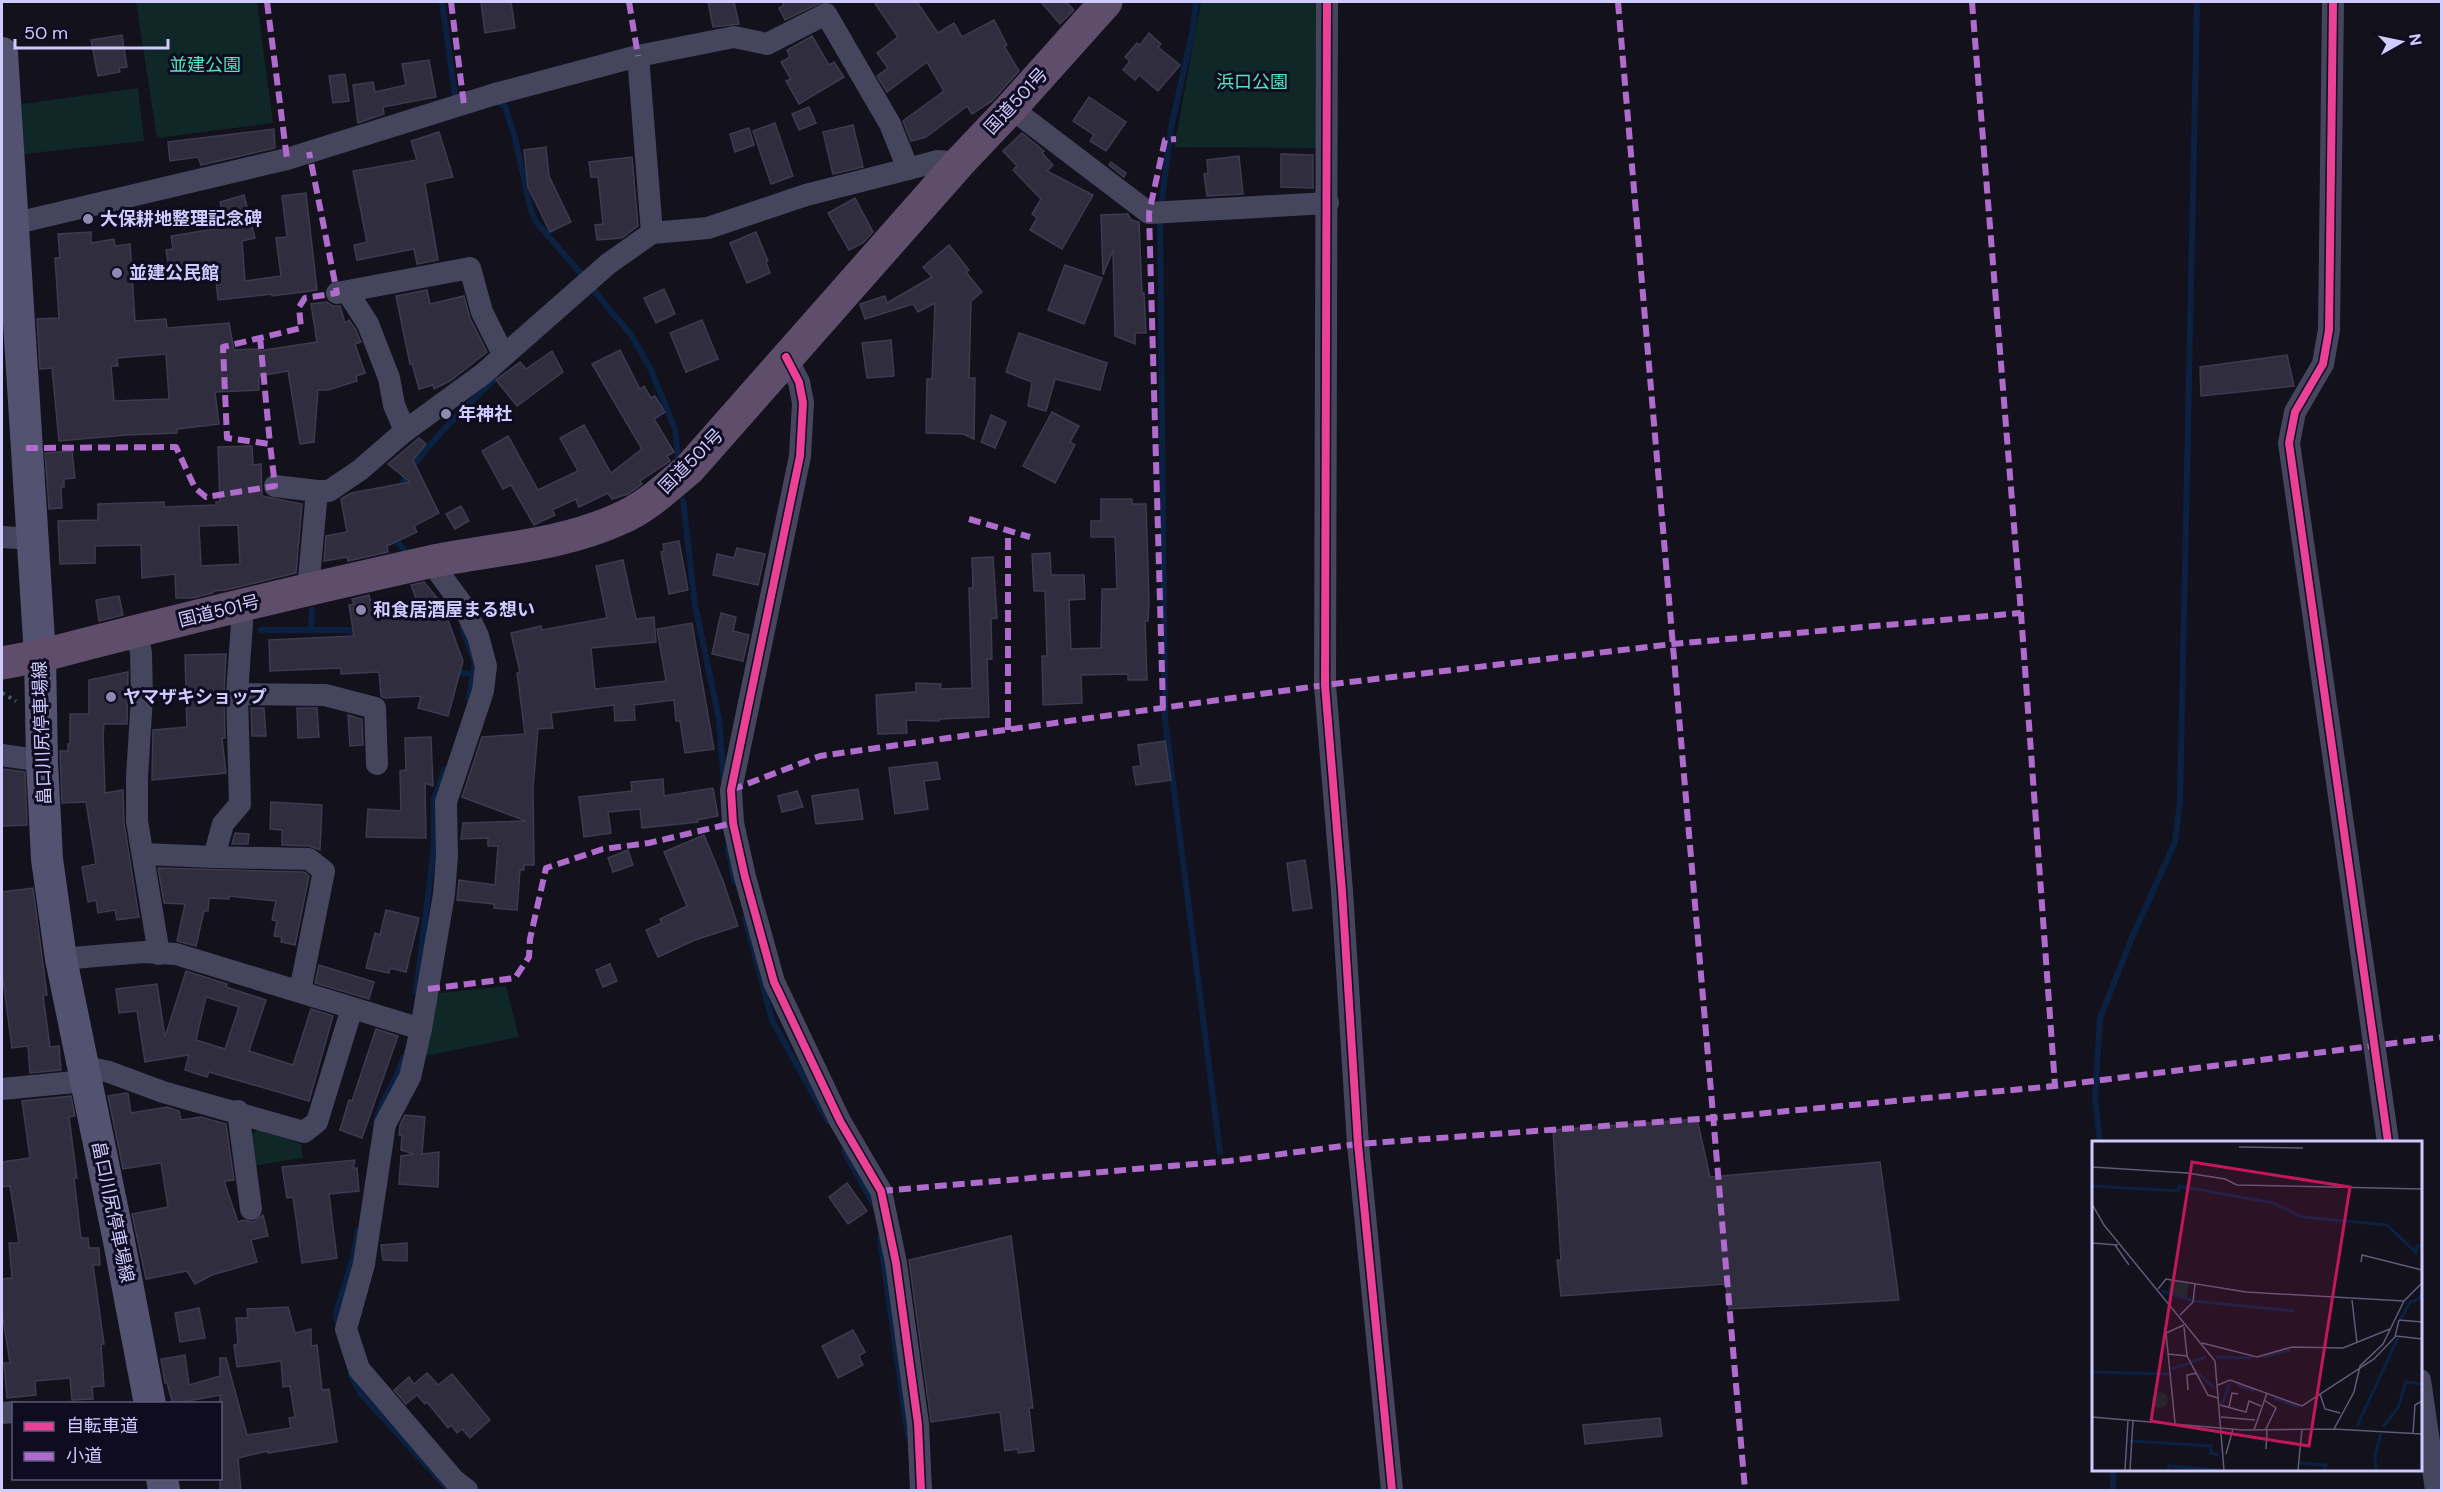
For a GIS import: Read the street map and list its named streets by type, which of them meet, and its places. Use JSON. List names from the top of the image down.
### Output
{
  "streets": {
    "highway": ["国道501号"],
    "main road": ["畠口川尻停車場線"]
  },
  "crossings": [
    ["国道501号", "畠口川尻停車場線"]
  ],
  "parks": ["並建公園", "浜口公園"],
  "places": [
    "大保耕地整理記念碑",
    "並建公民館",
    "年神社",
    "和食居酒屋まる想い",
    "ヤマザキショップ"
  ],
  "legend": ["自転車道", "小道"],
  "scale_bar": "50 m",
  "north": "right"
}
